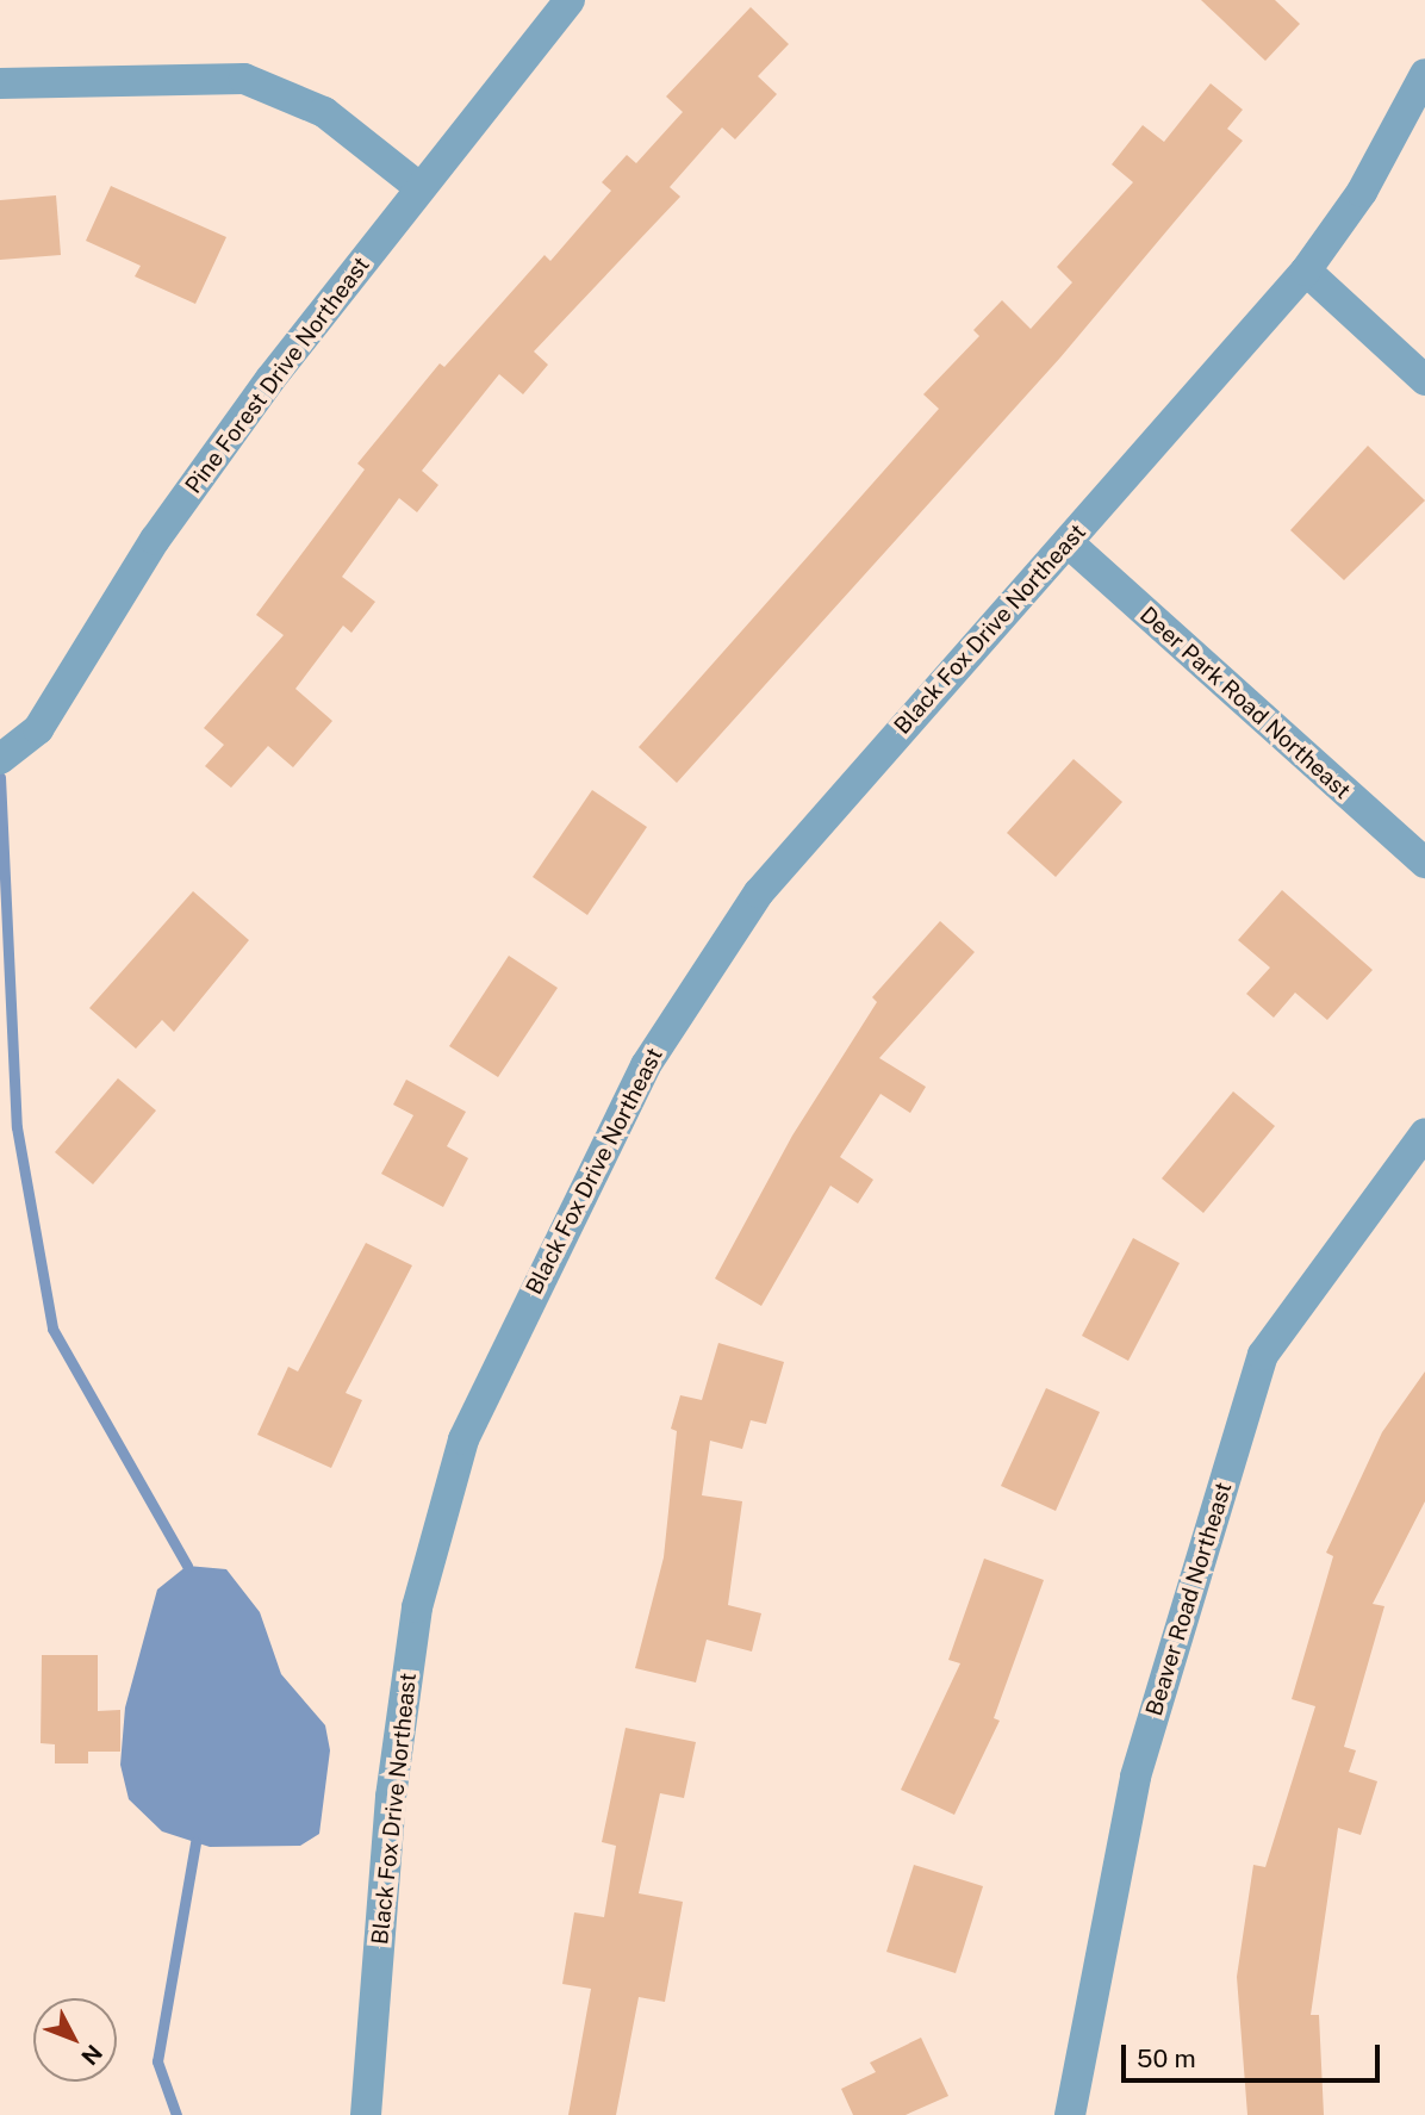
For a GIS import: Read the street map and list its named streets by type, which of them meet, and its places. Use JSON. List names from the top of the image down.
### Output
{
  "streets": {
    "street": [
      "Pine Forest Drive Northeast",
      "Black Fox Drive Northeast",
      "Deer Park Road Northeast",
      "Beaver Road Northeast"
    ]
  },
  "crossings": [
    ["Black Fox Drive Northeast", "Deer Park Road Northeast"]
  ],
  "scale_bar": "50 m",
  "north": "bottom right"
}
